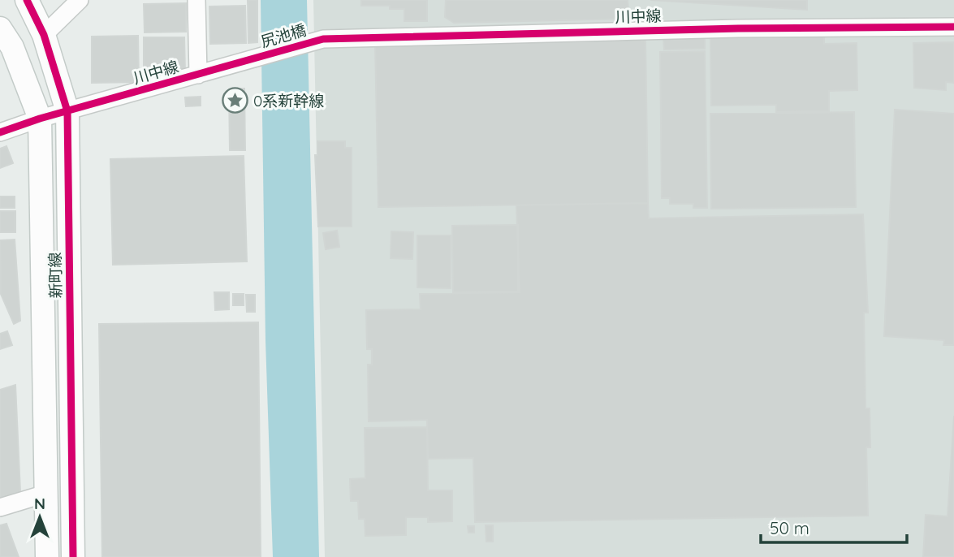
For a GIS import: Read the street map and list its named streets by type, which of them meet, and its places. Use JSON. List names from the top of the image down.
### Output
{
  "streets": {
    "street": ["川中線", "尻池橋", "新町線"]
  },
  "crossings": [
    ["川中線", "尻池橋"],
    ["川中線", "新町線"]
  ],
  "places": {
    "place": ["0系新幹線"]
  },
  "scale_bar": "50 m",
  "north": "top"
}
